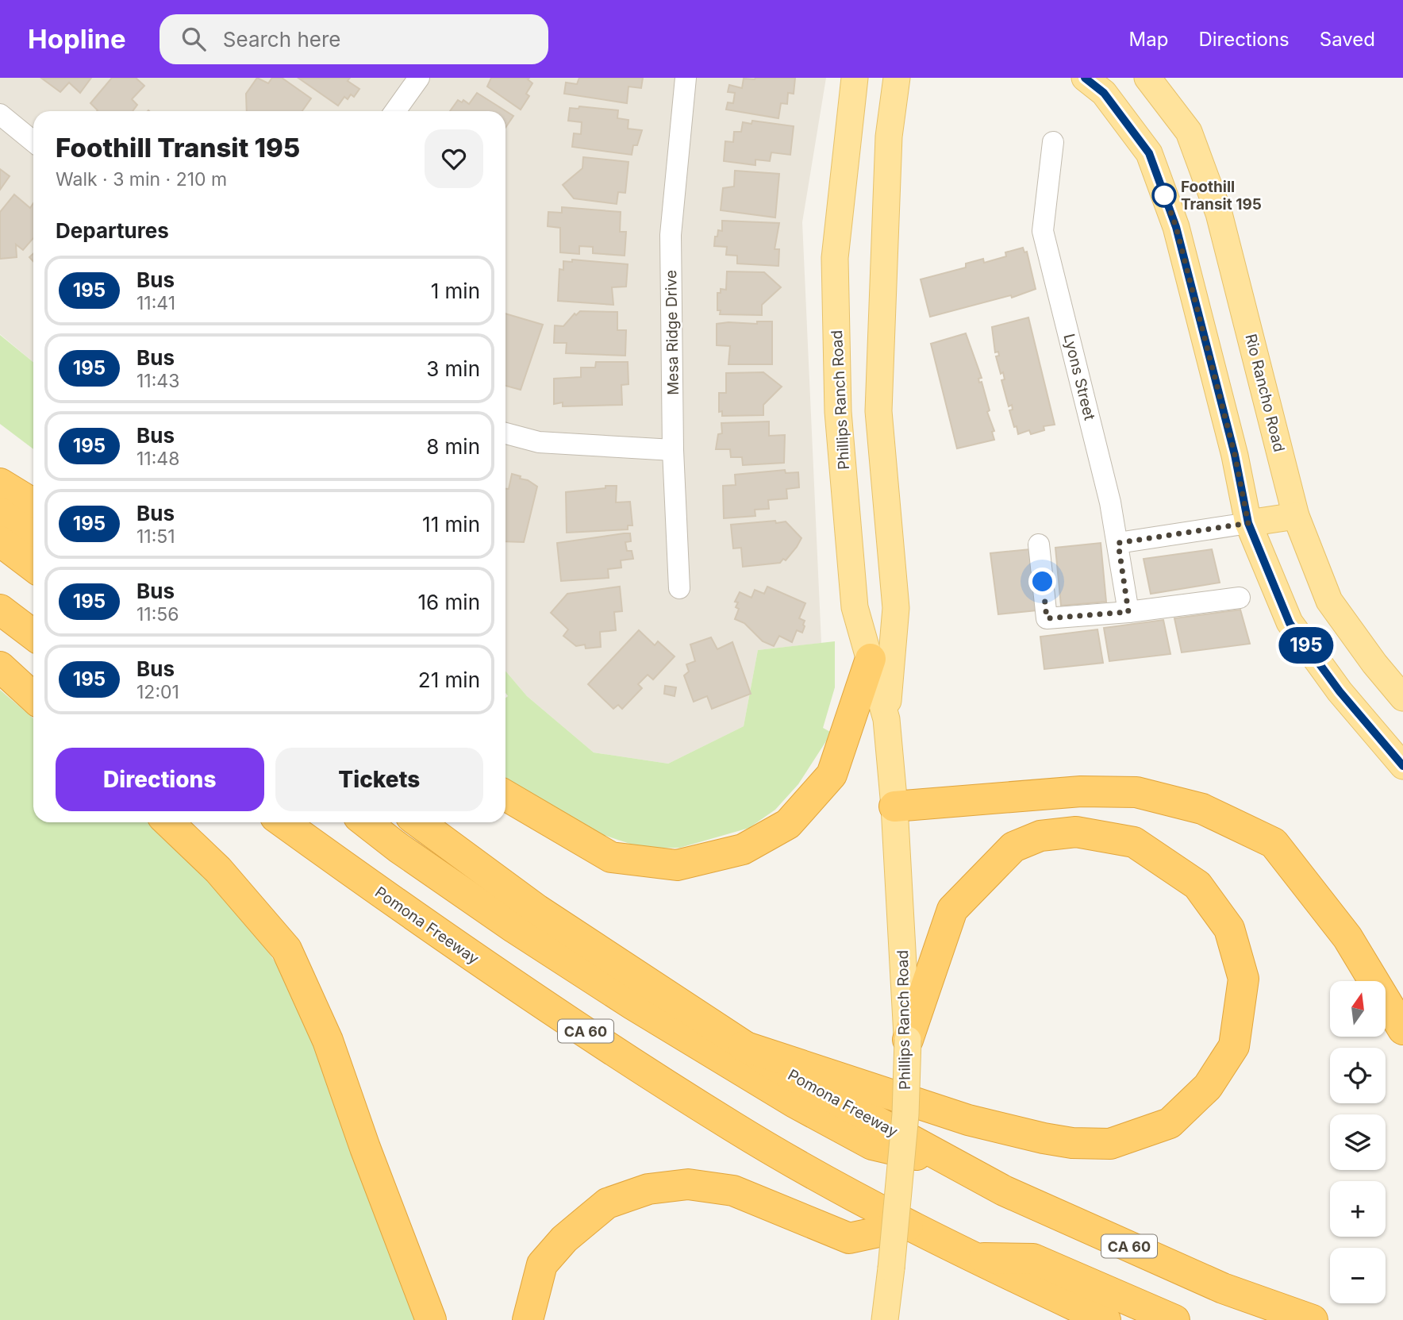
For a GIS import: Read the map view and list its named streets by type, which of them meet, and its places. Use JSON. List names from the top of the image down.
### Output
{
  "streets": {
    "highway": ["Pomona Freeway", "CA 60"],
    "main road": ["Rio Rancho Road", "Phillips Ranch Road"],
    "street": ["Mesa Ridge Drive", "Lyons Street"]
  },
  "places": ["Foothill Transit 195"],
  "lines": ["bus line 195"],
  "north": "top",
  "page": {
    "header": "Hopline",
    "search": "Search here",
    "nav": ["Map", "Directions", "Saved"],
    "on_map": "195",
    "heading": [
      ["Foothill Transit 195", "Walk · 3 min · 210 m"],
      "Departures"
    ],
    "list": [
      {
        "mark": "195",
        "name": "Bus",
        "note": "11:41",
        "value": "1 min"
      },
      {
        "mark": "195",
        "name": "Bus",
        "note": "11:43",
        "value": "3 min"
      },
      {
        "mark": "195",
        "name": "Bus",
        "note": "11:48",
        "value": "8 min"
      },
      {
        "mark": "195",
        "name": "Bus",
        "note": "11:51",
        "value": "11 min"
      },
      {
        "mark": "195",
        "name": "Bus",
        "note": "11:56",
        "value": "16 min"
      },
      {
        "mark": "195",
        "name": "Bus",
        "note": "12:01",
        "value": "21 min"
      }
    ],
    "buttons": ["Directions", "Tickets"],
    "map_buttons": ["+", "−"]
  }
}
